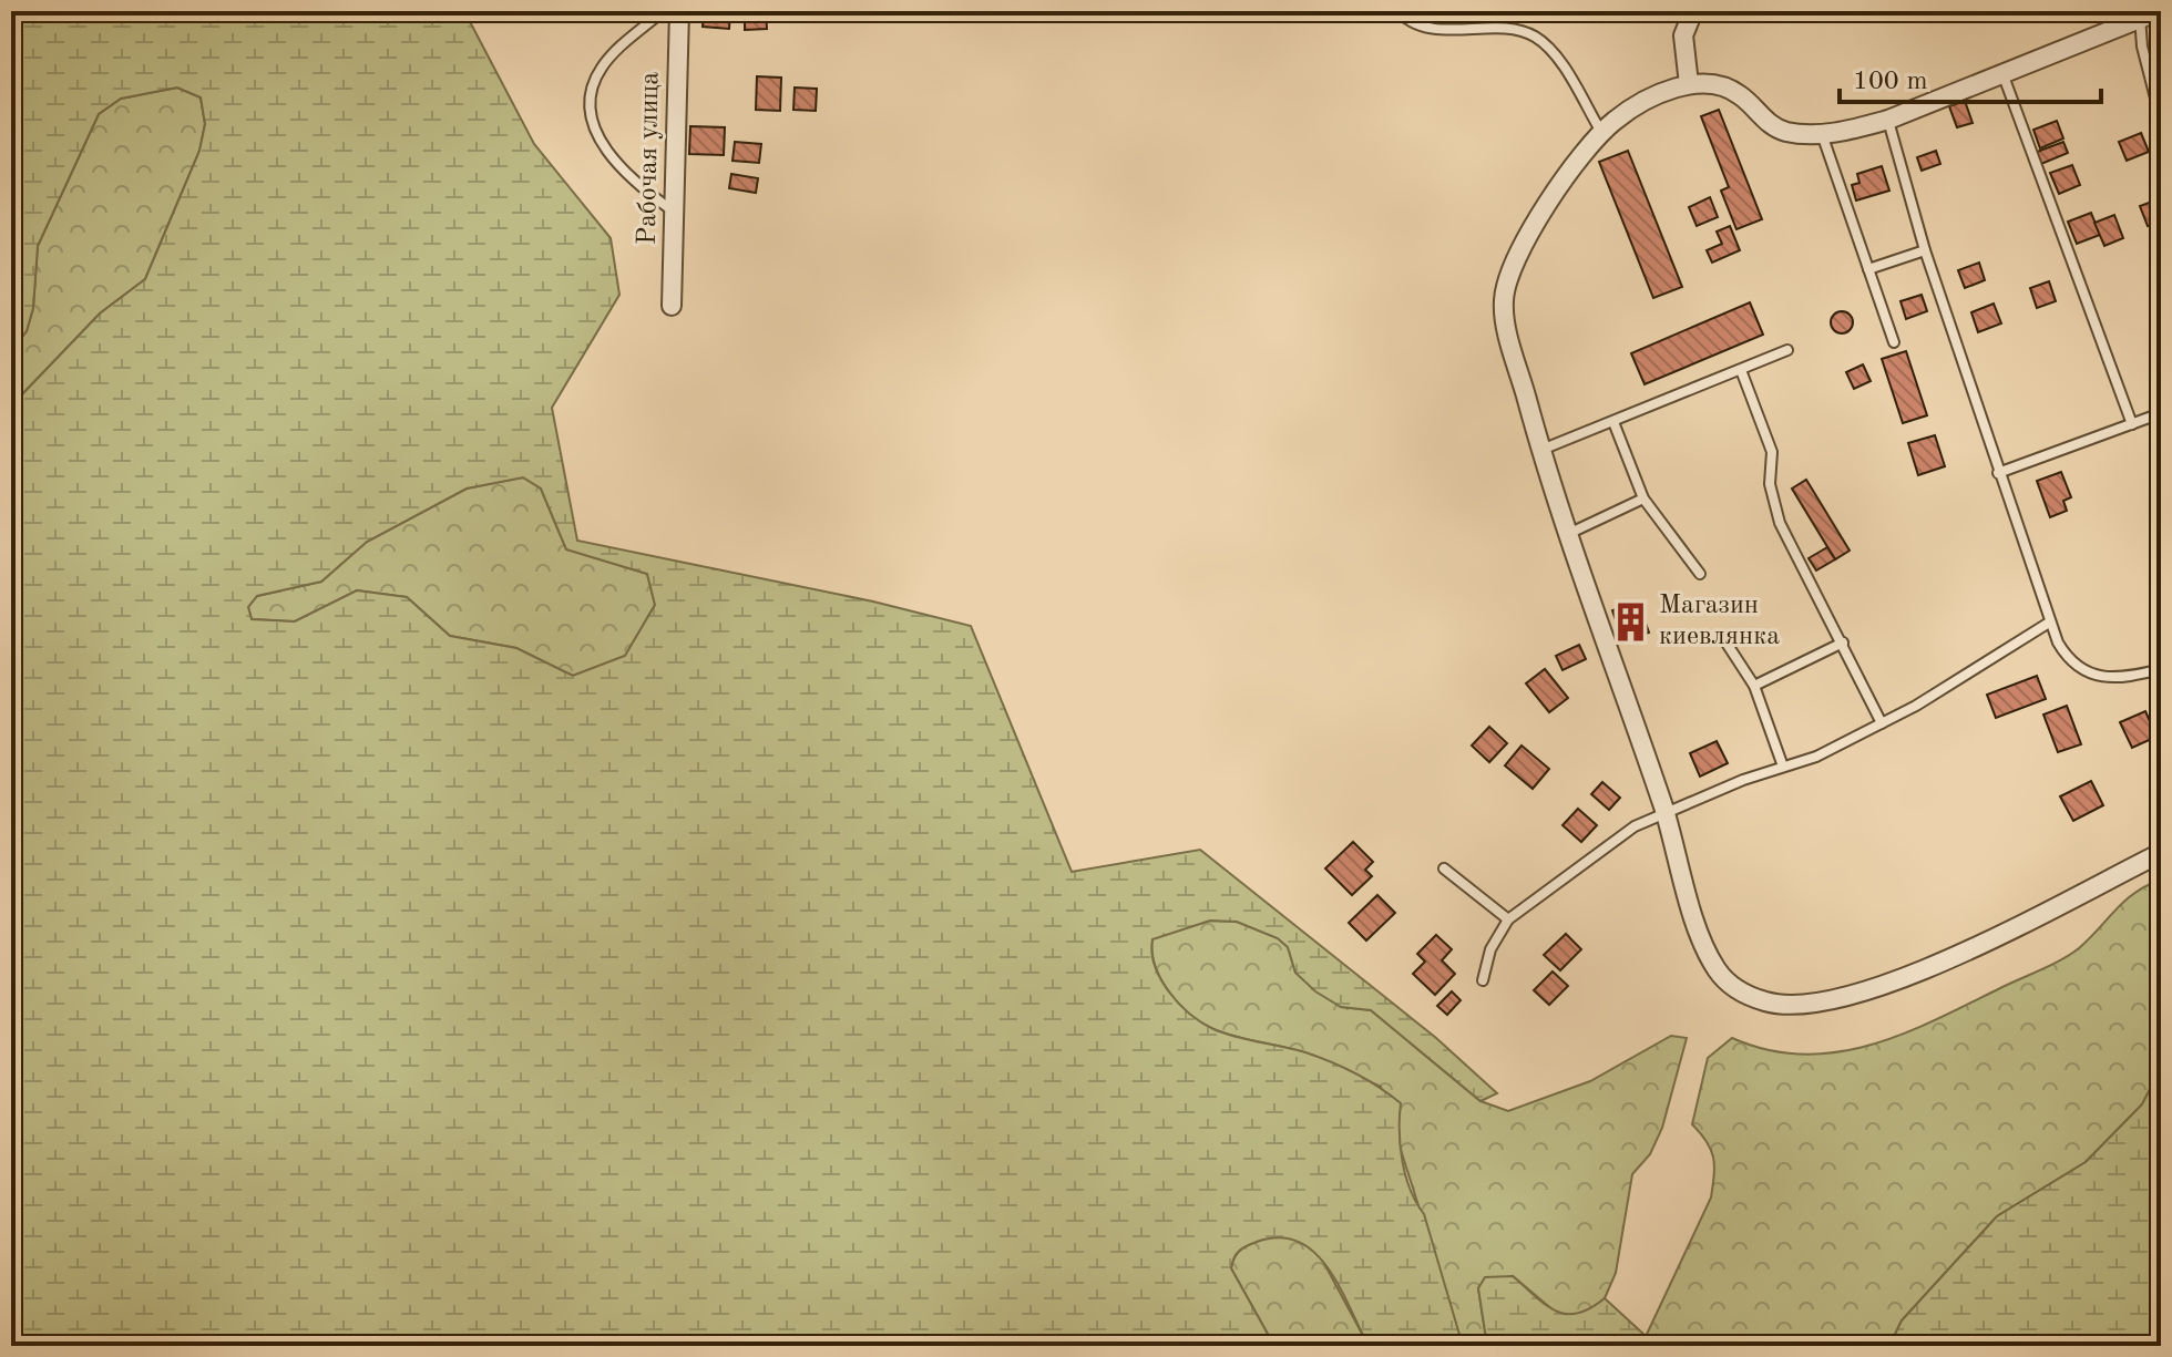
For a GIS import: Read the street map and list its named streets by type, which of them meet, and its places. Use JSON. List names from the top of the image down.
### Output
{
  "streets": {
    "street": ["Рабочая улица"]
  },
  "places": {
    "building": ["Магазин киевлянка"]
  },
  "scale_bar": "100 m"
}
